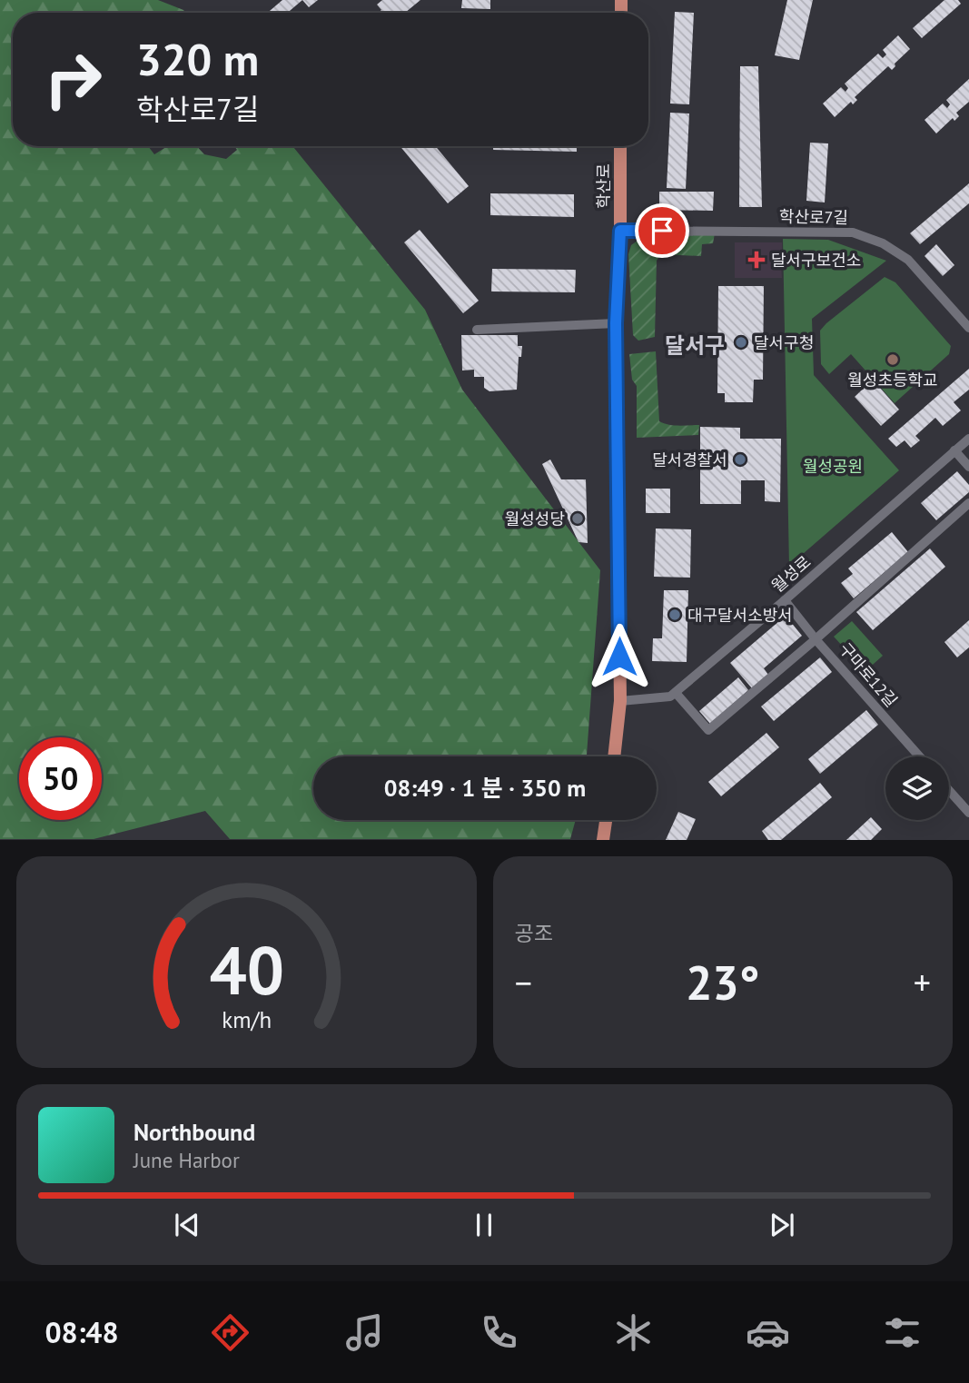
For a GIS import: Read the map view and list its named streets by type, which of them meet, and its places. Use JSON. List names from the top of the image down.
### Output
{
  "streets": {
    "main road": ["학산로"],
    "street": ["학산로7길", "월성로", "구마로12길"]
  },
  "crossings": [
    ["학산로", "학산로7길"],
    ["학산로", "월성로"],
    ["월성로", "구마로12길"]
  ],
  "districts": ["달서구"],
  "parks": ["월성공원"],
  "places": {
    "health": ["달서구보건소"],
    "other": [
      "달서구청",
      "월성초등학교",
      "달서경찰서",
      "월성성당",
      "대구달서소방서"
    ]
  },
  "page": {
    "turn": ["320 m", "학산로7길"],
    "limit": "50",
    "trip": "08:49 · 1 분 · 350 m",
    "tile": "공조",
    "heat": ["−", "23°", "+"],
    "song": ["Northbound", "June Harbor"],
    "tabs": "08:48",
    "gauge": ["40", "km/h"]
  }
}
